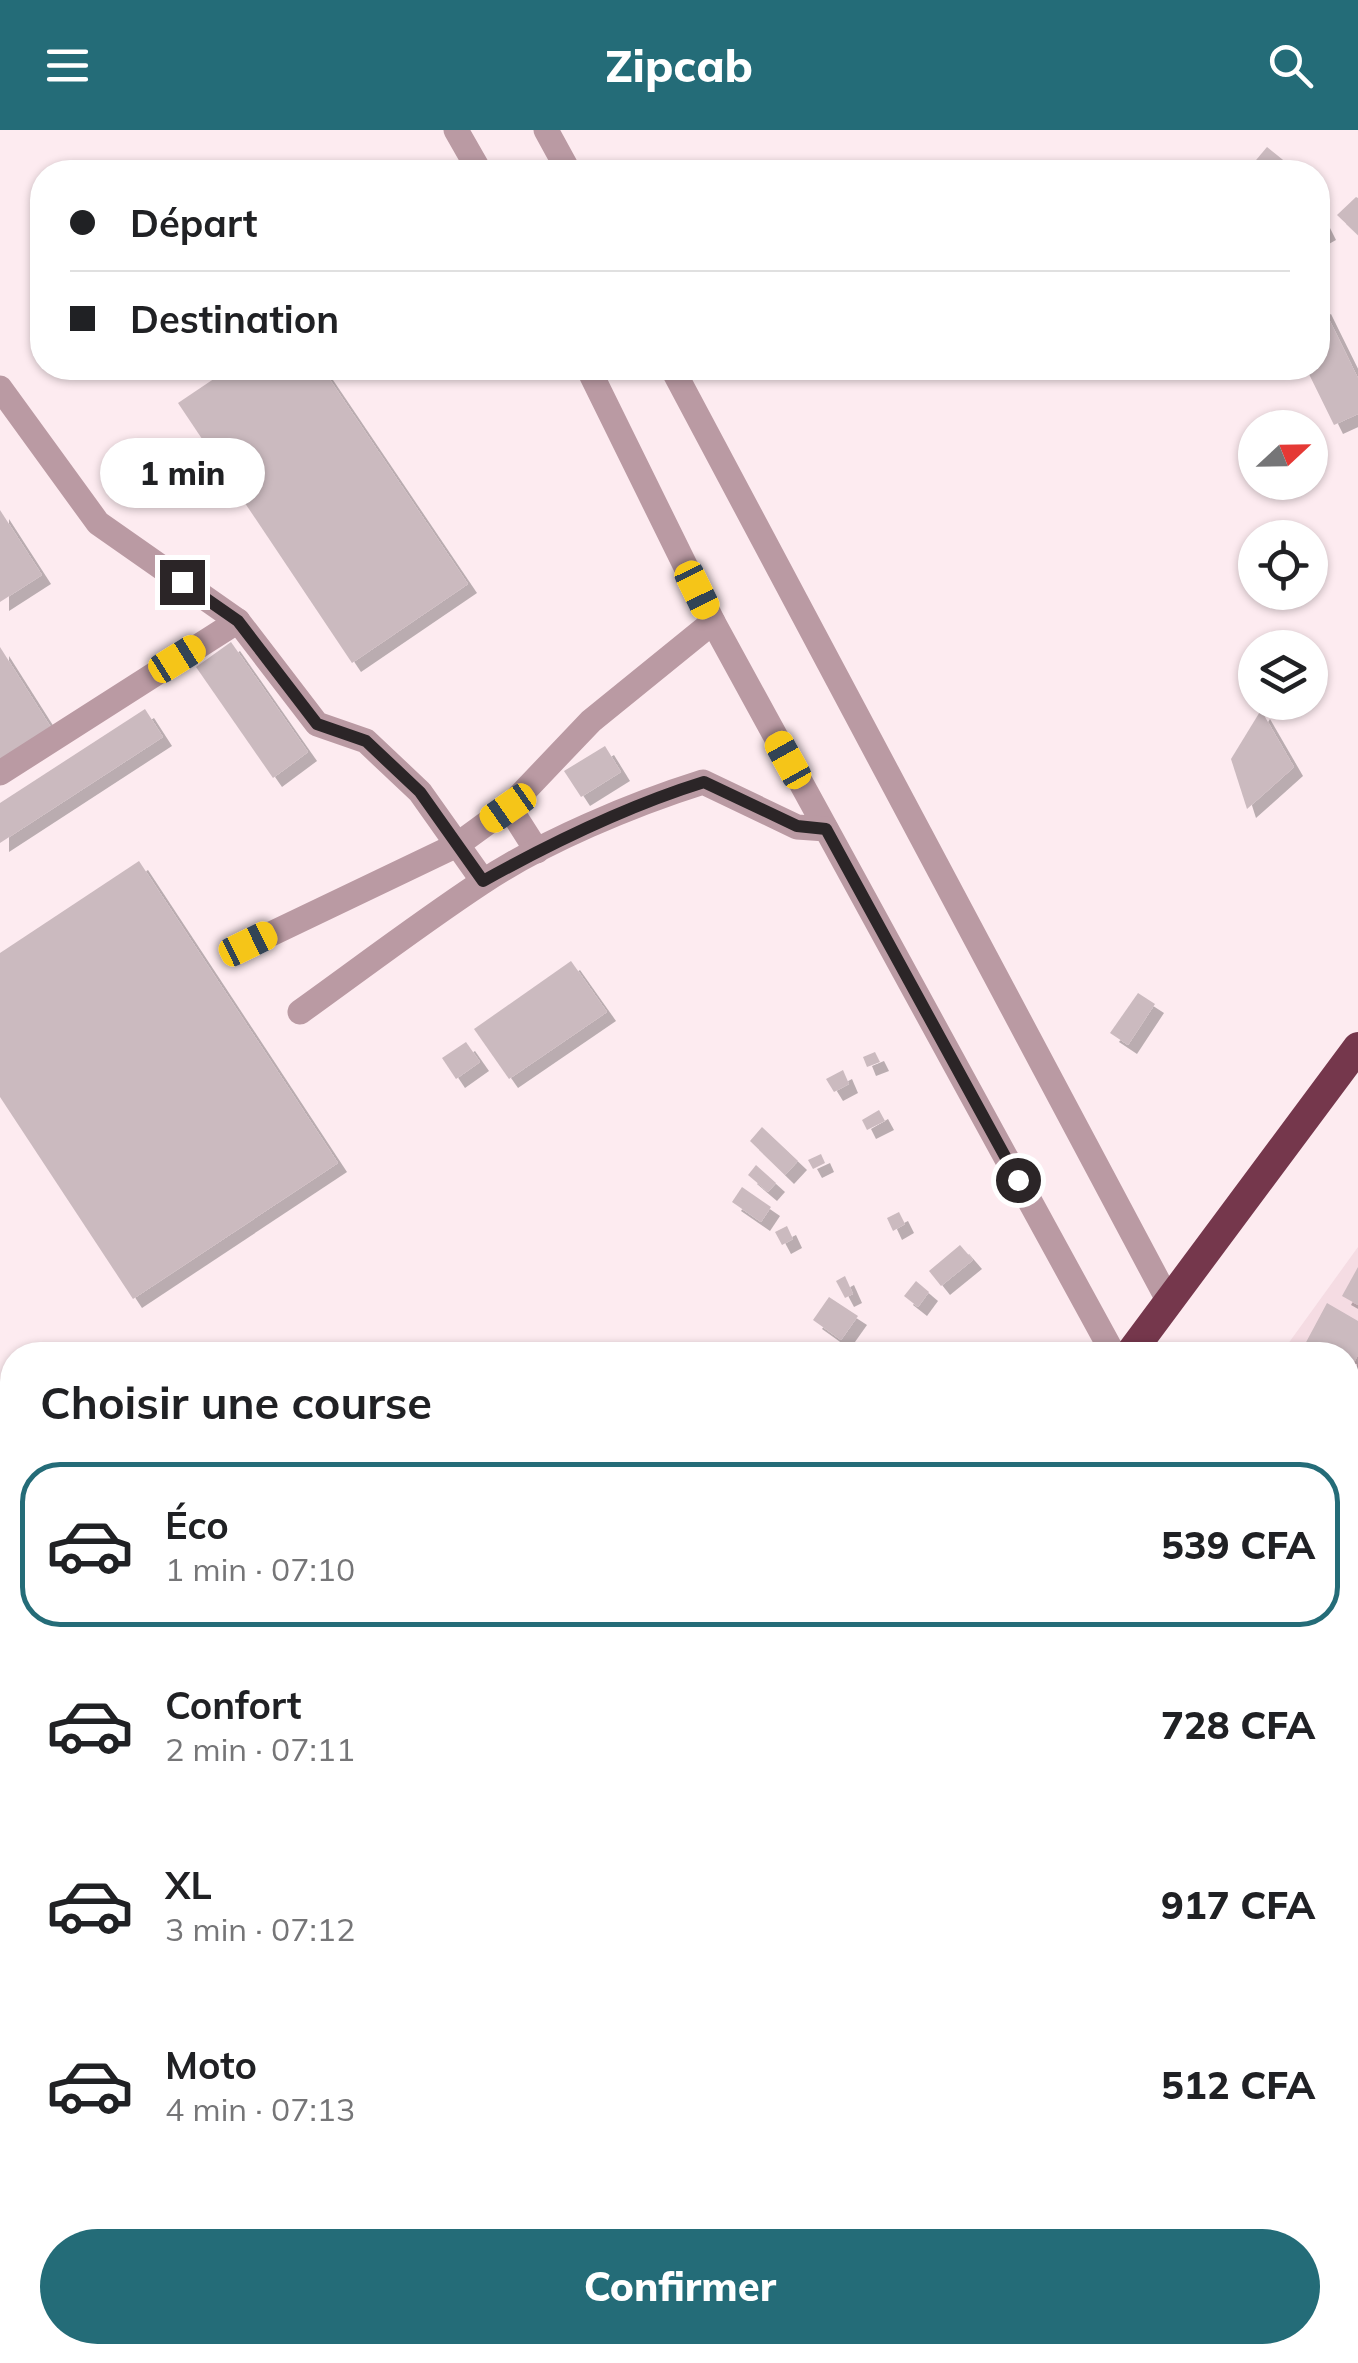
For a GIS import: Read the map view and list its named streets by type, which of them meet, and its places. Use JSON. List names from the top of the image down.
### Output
{
  "north": "right",
  "page": {
    "header": "Zipcab",
    "banner": ["Départ", "Destination"],
    "bubble": "1 min",
    "heading": "Choisir une course",
    "list": [
      {
        "name": "Éco",
        "note": "1 min · 07:10",
        "value": "539 CFA"
      },
      {
        "name": "Confort",
        "note": "2 min · 07:11",
        "value": "728 CFA"
      },
      {
        "name": "XL",
        "note": "3 min · 07:12",
        "value": "917 CFA"
      },
      {
        "name": "Moto",
        "note": "4 min · 07:13",
        "value": "512 CFA"
      }
    ],
    "buttons": "Confirmer"
  }
}
